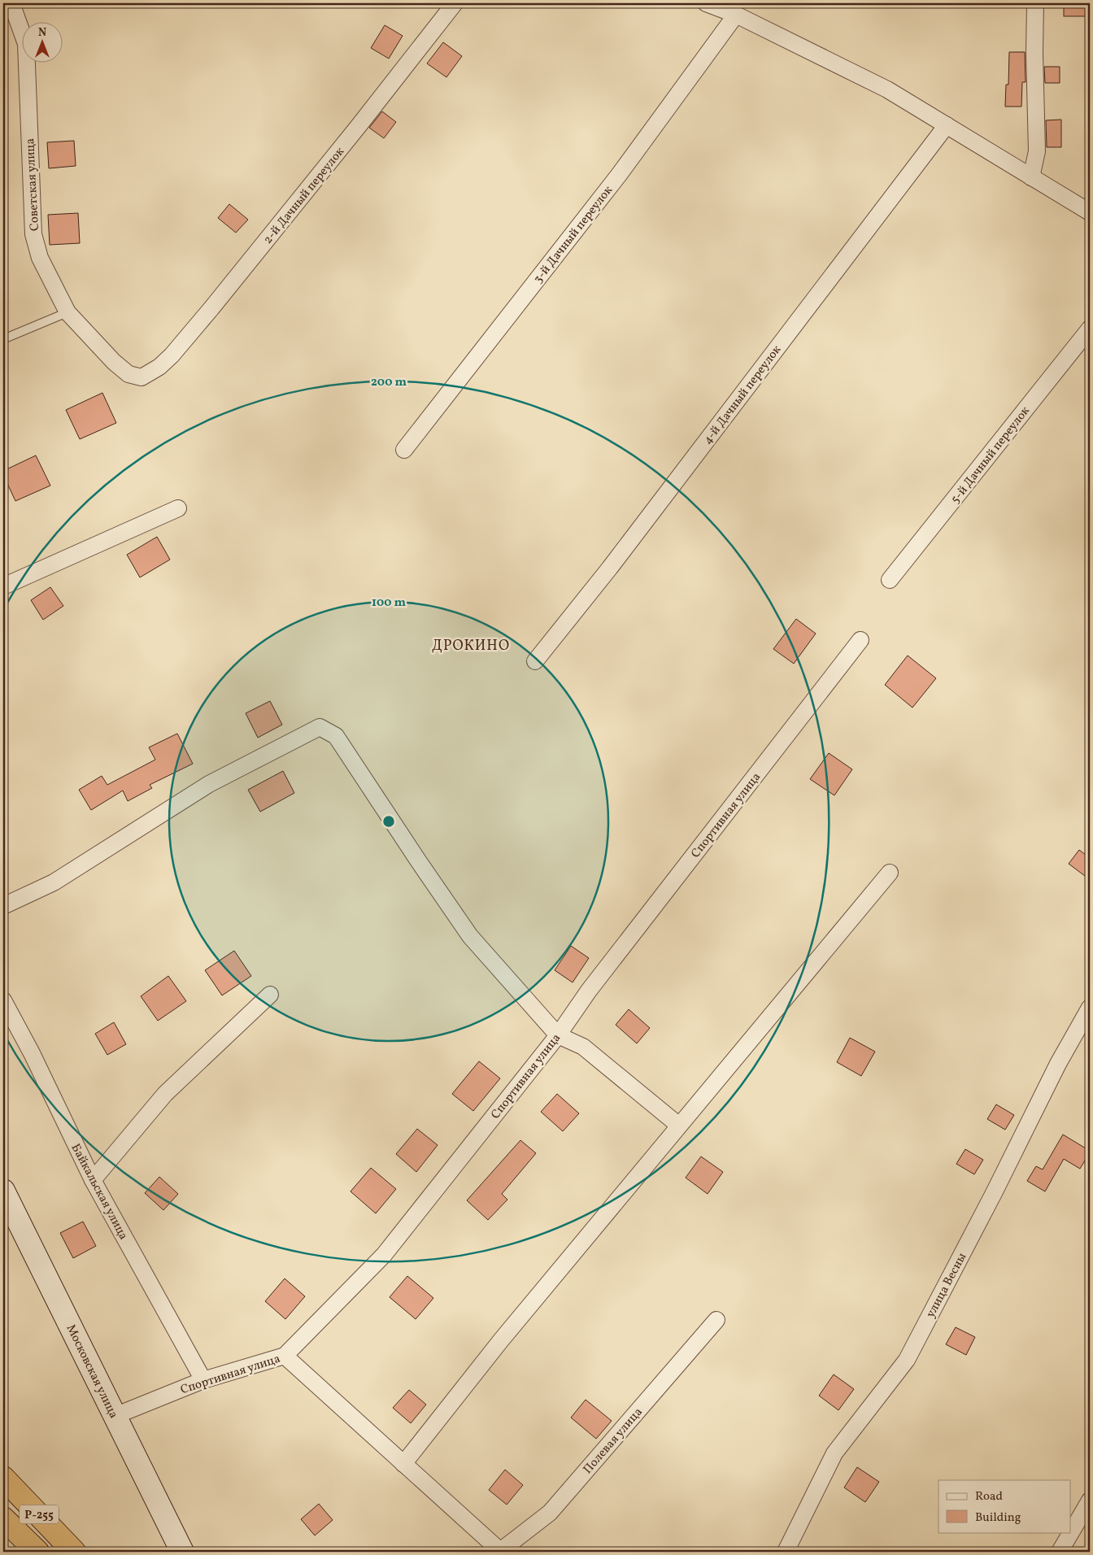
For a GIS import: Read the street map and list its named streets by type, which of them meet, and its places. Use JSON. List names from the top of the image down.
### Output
{
  "streets": {
    "highway": ["Р-255"],
    "street": [
      "Советская улица",
      "2-й Дачный переулок",
      "3-й Дачный переулок",
      "4-й Дачный переулок",
      "5-й Дачный переулок",
      "Спортивная улица",
      "Байкальская улица",
      "улица Весны",
      "Московская улица",
      "Полевая улица"
    ]
  },
  "crossings": [
    ["Советская улица", "2-й Дачный переулок"],
    ["Спортивная улица", "Байкальская улица"],
    ["Спортивная улица", "Московская улица"]
  ],
  "districts": ["ДРОКИНО"],
  "legend": ["Road", "Building"],
  "north": "top",
  "rings": ["200 m", "100 m"]
}
